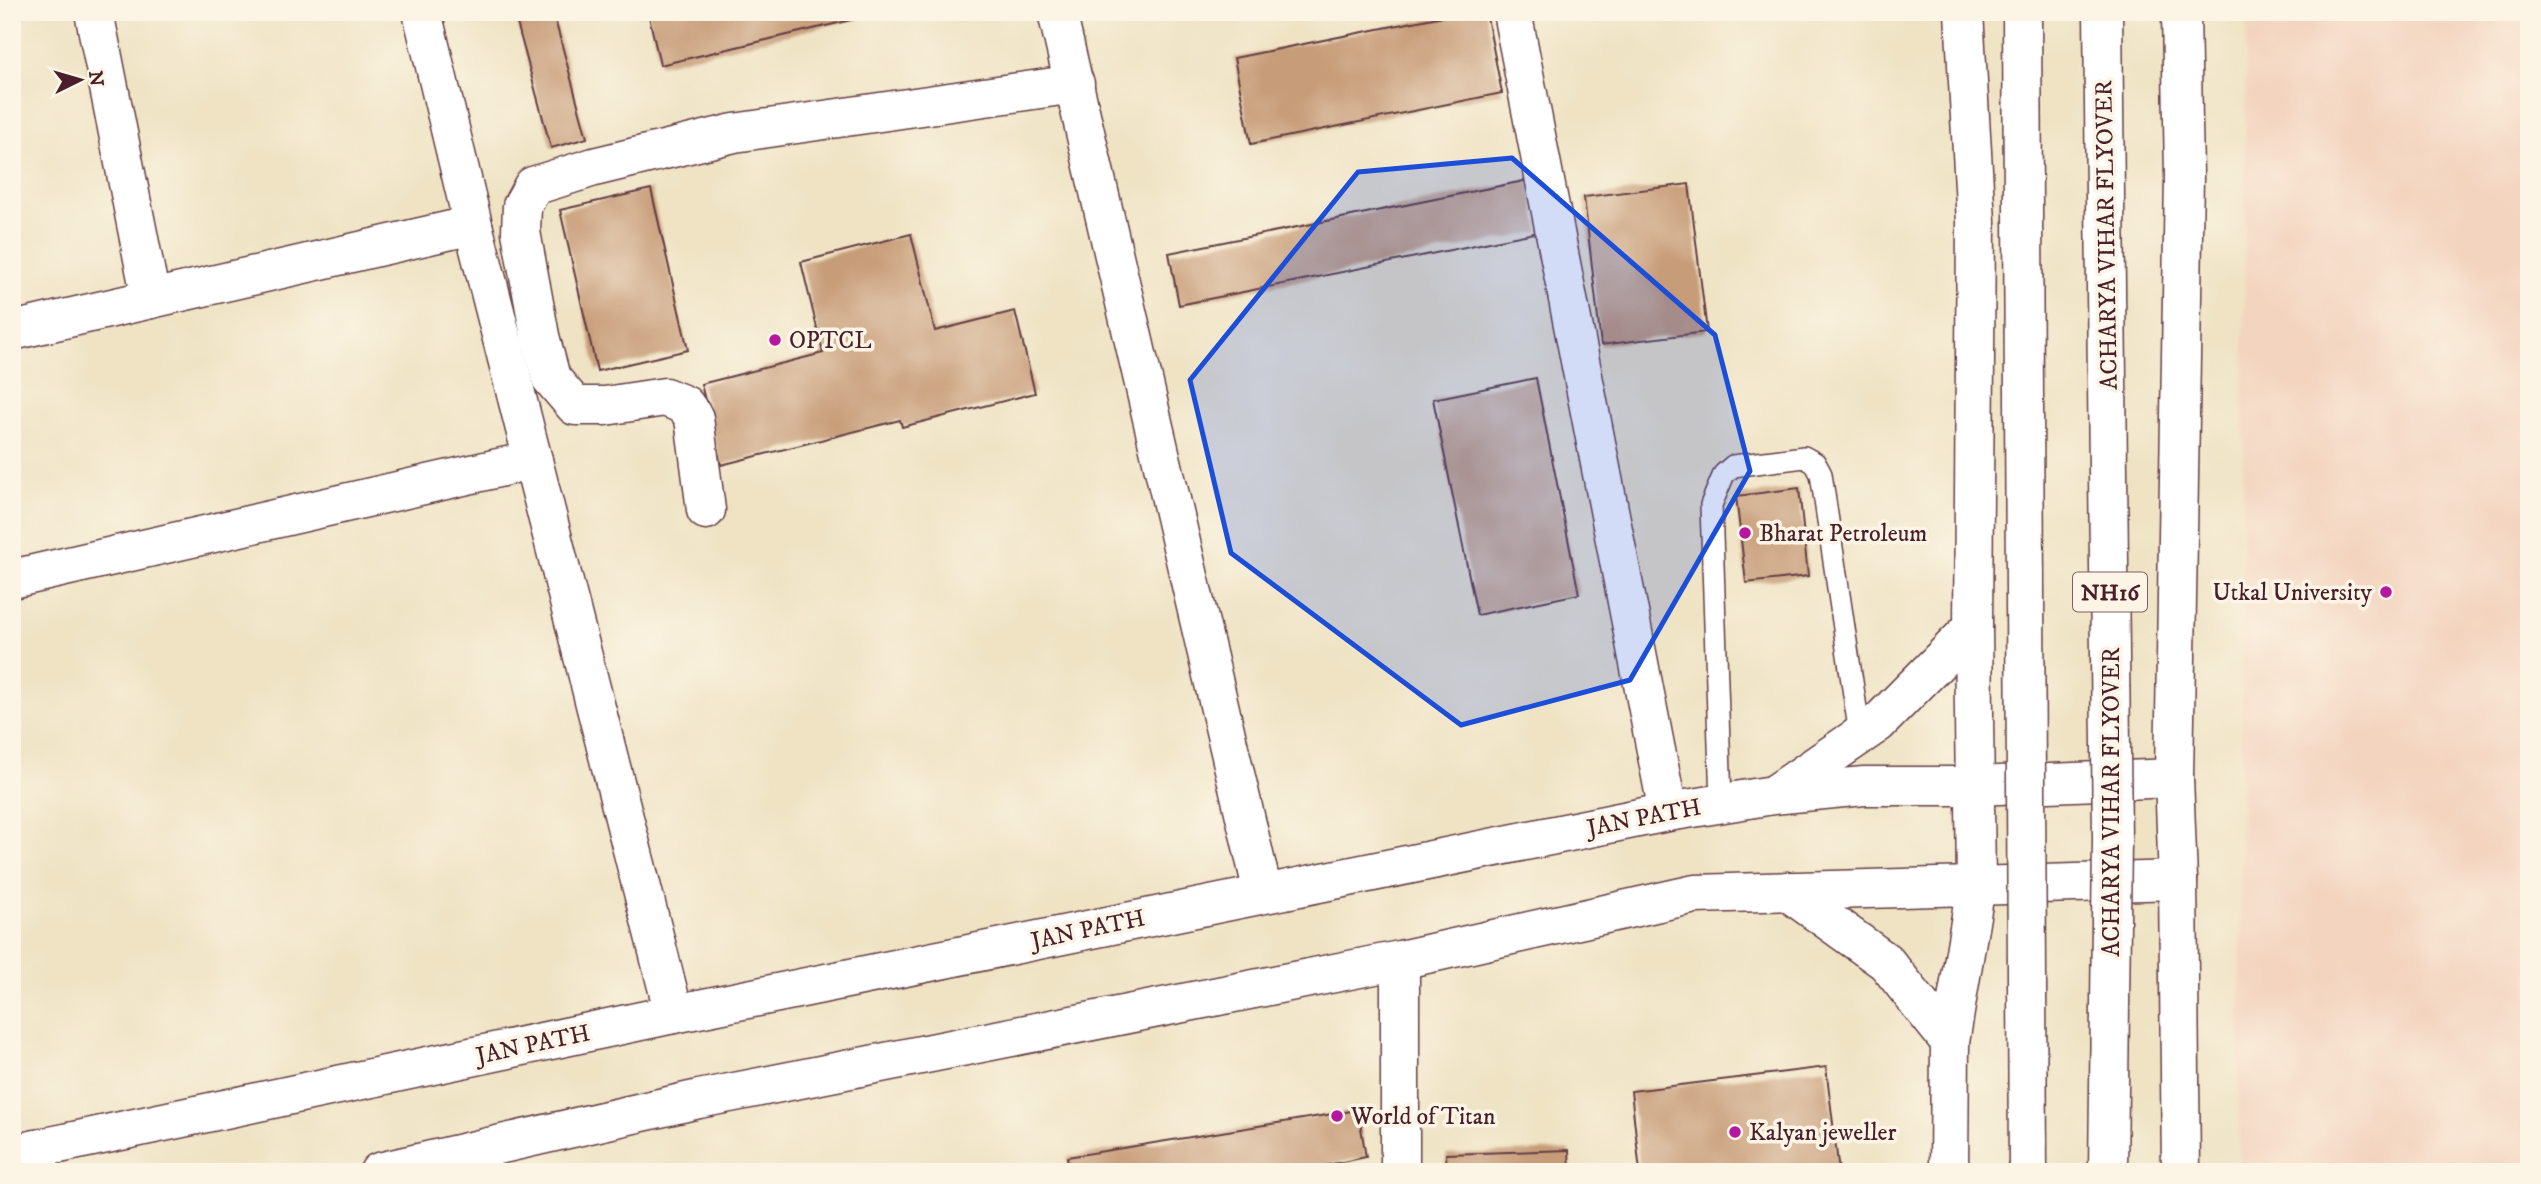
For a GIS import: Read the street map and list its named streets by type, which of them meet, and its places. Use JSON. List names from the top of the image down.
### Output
{
  "streets": {
    "main road": ["ACHARYA VIHAR FLYOVER", "NH16", "JAN PATH"]
  },
  "places": [
    "OPTCL",
    "Bharat Petroleum",
    "Utkal University",
    "World of Titan",
    "Kalyan jeweller"
  ],
  "north": "right"
}
